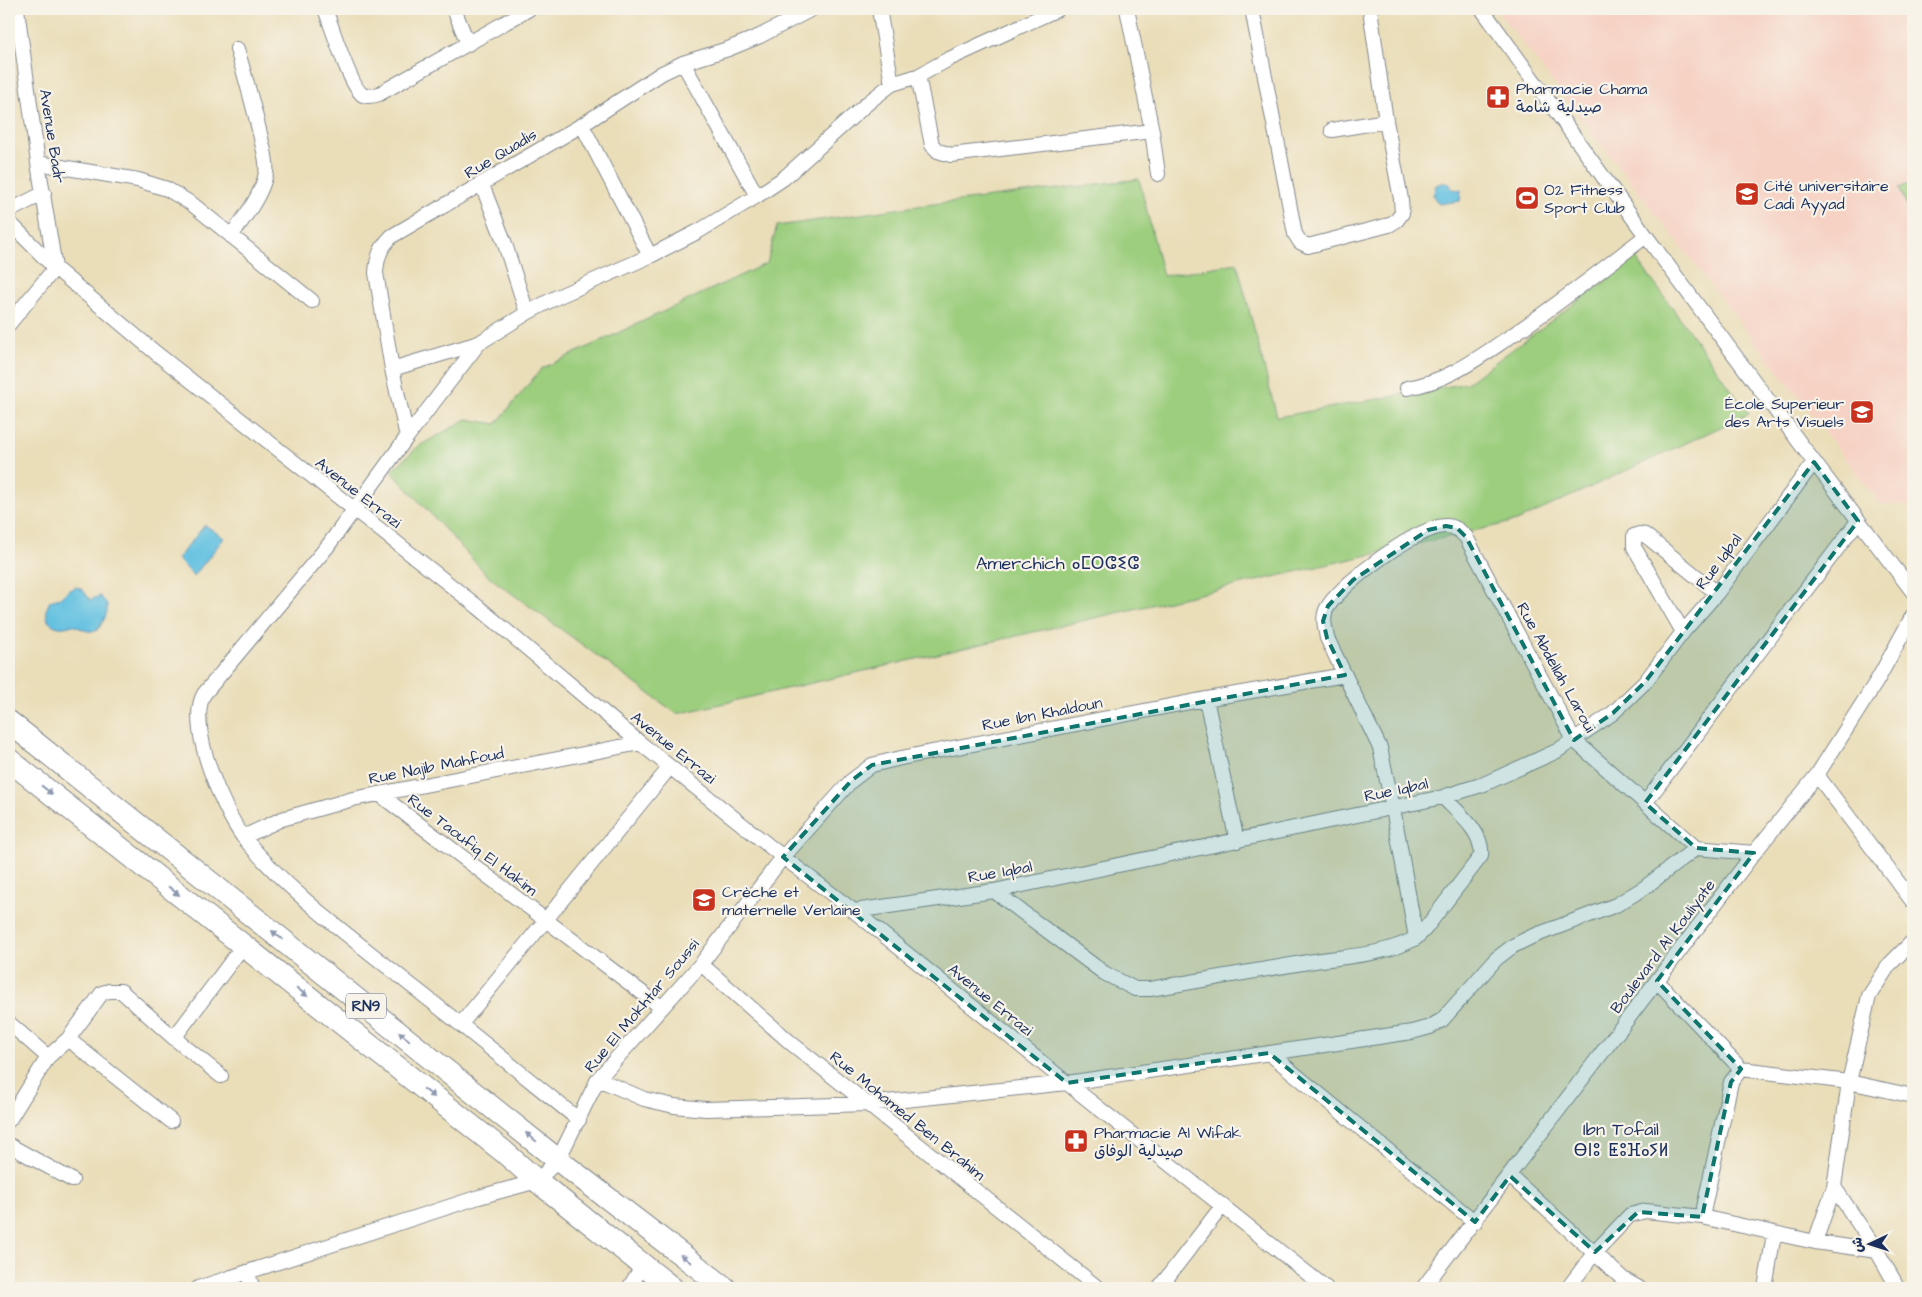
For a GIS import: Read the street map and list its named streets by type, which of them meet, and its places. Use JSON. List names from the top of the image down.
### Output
{
  "streets": {
    "main road": ["RN9"],
    "street": [
      "Avenue Badr",
      "Rue Quadis",
      "Avenue Errazi",
      "Rue Iqbal",
      "Rue Abdellah Laroui",
      "Rue Ibn Khaldoun",
      "Rue Najib Mahfoud",
      "Rue Taoufiq El Hakim",
      "Boulevard Al Kouliyate",
      "Rue El Mokhtar Soussi",
      "Rue Mohamed Ben Brahim"
    ]
  },
  "crossings": [
    ["Avenue Badr", "Avenue Errazi"],
    ["Avenue Errazi", "Rue Iqbal"],
    ["Avenue Errazi", "Rue Ibn Khaldoun"],
    ["Avenue Errazi", "Rue Najib Mahfoud"],
    ["Avenue Errazi", "Rue El Mokhtar Soussi"],
    ["Rue Iqbal", "Rue Abdellah Laroui"],
    ["Rue Abdellah Laroui", "Rue Ibn Khaldoun"],
    ["Rue Ibn Khaldoun", "Rue El Mokhtar Soussi"],
    ["Rue Najib Mahfoud", "Rue Taoufiq El Hakim"],
    ["Rue Taoufiq El Hakim", "Rue El Mokhtar Soussi"],
    ["Rue El Mokhtar Soussi", "RN9"],
    ["Rue El Mokhtar Soussi", "Rue Mohamed Ben Brahim"]
  ],
  "districts": ["Amerchich ⴰⵎⵔⵛⵉⵛ", "Ibn Tofail ⴱⵏⵓ ⵟⵓⴼⴰⵢⵍ"],
  "places": {
    "pharmacy": ["Pharmacie Chama صيدلية شامة", "Pharmacie Al Wifak صيدلية الوفاق"],
    "school or university": ["Cité universitaire Cadi Ayyad", "École Superieur des Arts Visuels", "Crèche et maternelle Verlaine"],
    "sports": ["O2 Fitness Sport Club"]
  },
  "north": "left"
}
